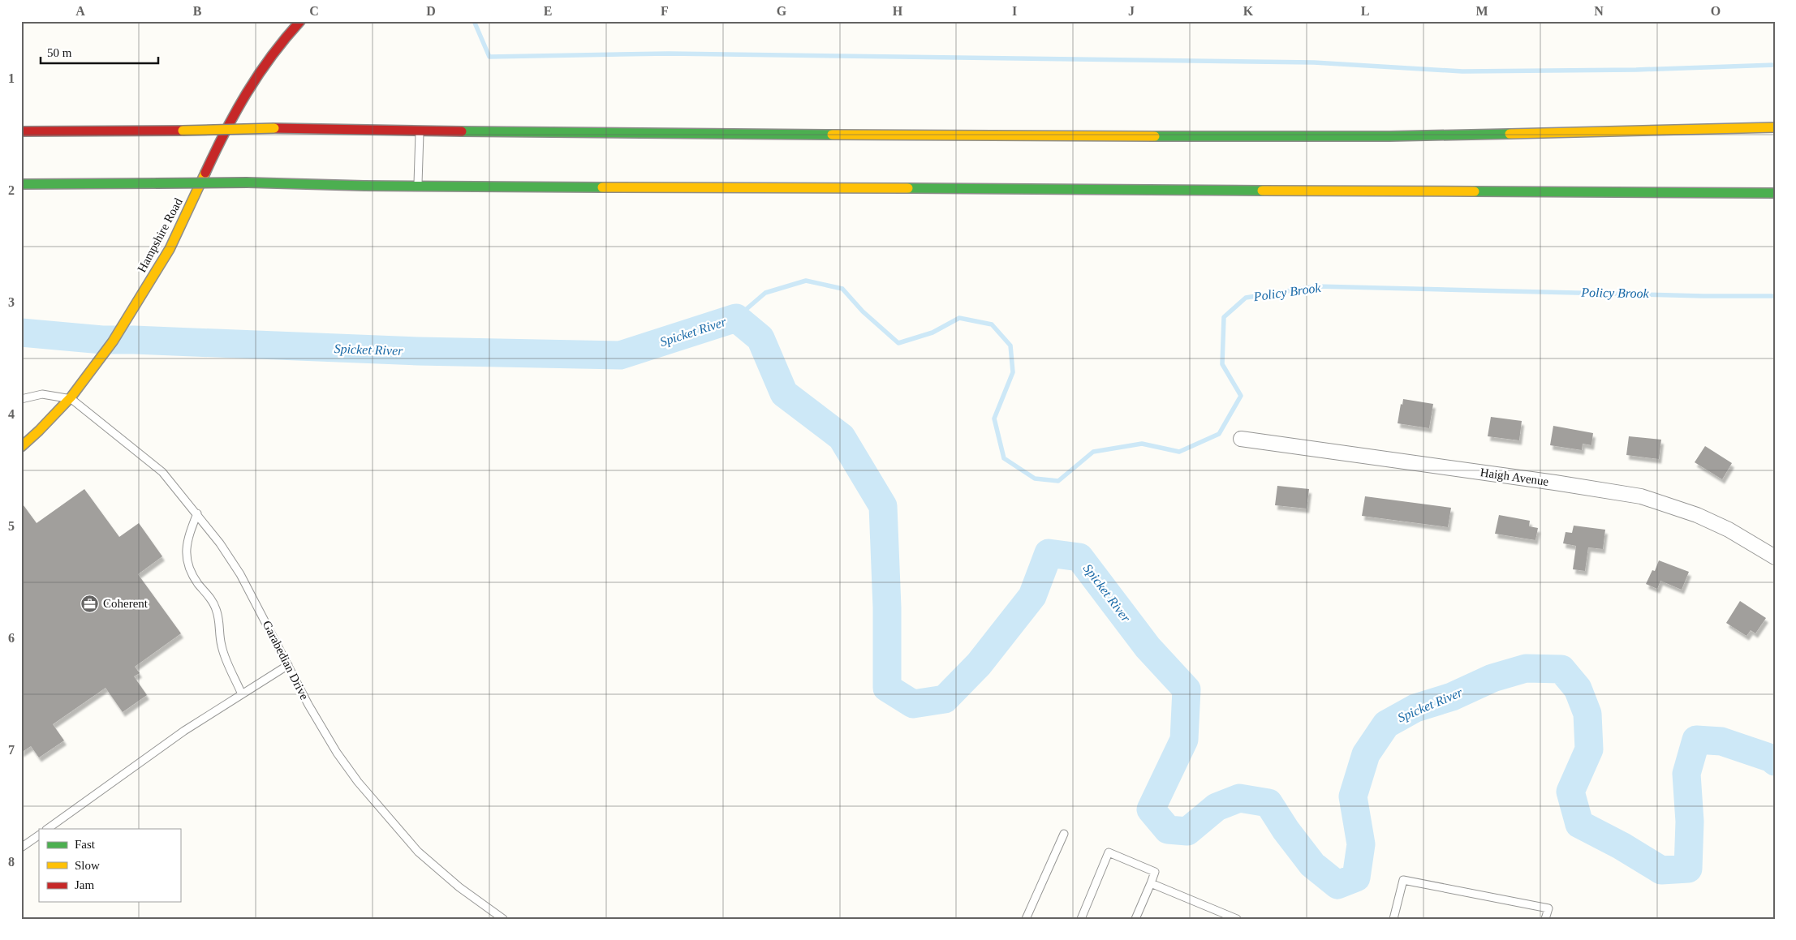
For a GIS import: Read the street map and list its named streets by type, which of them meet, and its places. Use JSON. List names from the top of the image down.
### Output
{
  "streets": {
    "main road": ["Hampshire Road"],
    "street": ["Haigh Avenue"],
    "lane": ["Garabedian Drive"]
  },
  "crossings": [
    ["Hampshire Road", "Garabedian Drive"]
  ],
  "water": ["Policy Brook", "Spicket River"],
  "places": {
    "office": ["Coherent"]
  },
  "legend": ["Fast", "Slow", "Jam"],
  "scale_bar": "50 m",
  "grid": {
    "columns": [
      "A",
      "B",
      "C",
      "D",
      "E",
      "F",
      "G",
      "H",
      "I",
      "J",
      "K",
      "L",
      "M",
      "N",
      "O"
    ],
    "rows": [
      "1",
      "2",
      "3",
      "4",
      "5",
      "6",
      "7",
      "8"
    ]
  }
}
